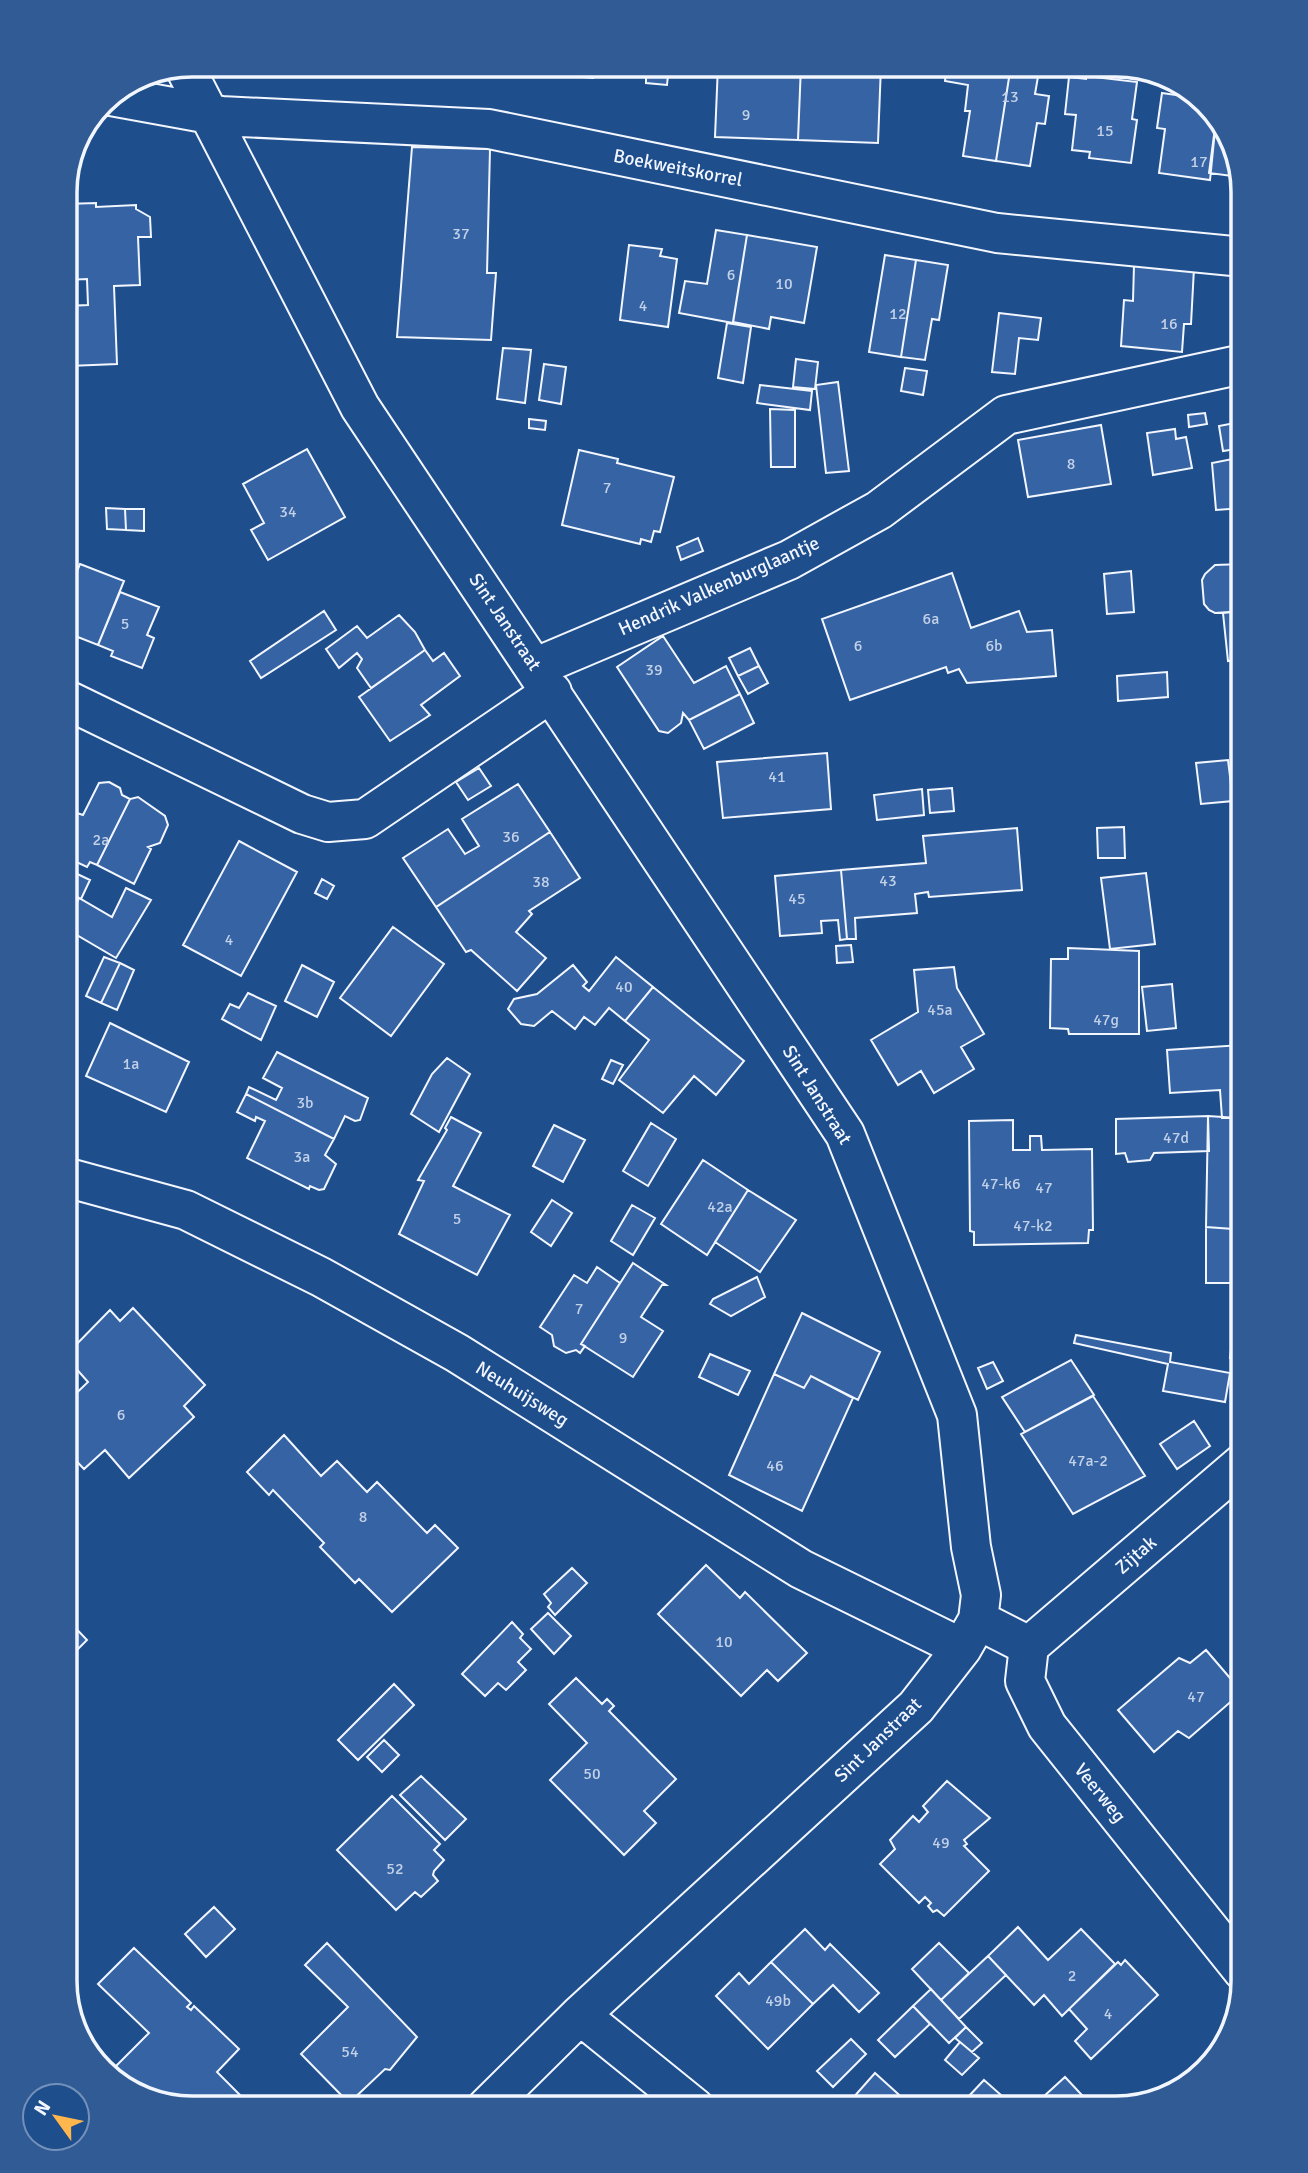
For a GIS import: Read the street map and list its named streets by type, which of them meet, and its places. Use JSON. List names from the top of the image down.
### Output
{
  "streets": {
    "street": [
      "Boekweitskorrel",
      "Hendrik Valkenburglaantje",
      "Sint Janstraat",
      "Neuhuijsweg",
      "Zijtak",
      "Veerweg"
    ]
  },
  "crossings": [
    ["Boekweitskorrel", "Sint Janstraat"],
    ["Hendrik Valkenburglaantje", "Sint Janstraat"],
    ["Sint Janstraat", "Neuhuijsweg"],
    ["Zijtak", "Veerweg"]
  ],
  "house_numbers": [
    "13",
    "9",
    "15",
    "17",
    "37",
    "6",
    "10",
    "4",
    "12",
    "16",
    "8",
    "7",
    "34",
    "6a",
    "5",
    "6",
    "6b",
    "39",
    "41",
    "36",
    "2a",
    "43",
    "38",
    "45",
    "4",
    "40",
    "45a",
    "47g",
    "1a",
    "3b",
    "47d",
    "3a",
    "47-k6",
    "47",
    "42a",
    "5",
    "47-k2",
    "7",
    "9",
    "6",
    "47a-2",
    "46",
    "8",
    "10",
    "47",
    "50",
    "49",
    "52",
    "2",
    "49b",
    "4",
    "54"
  ],
  "north": "top left"
}
